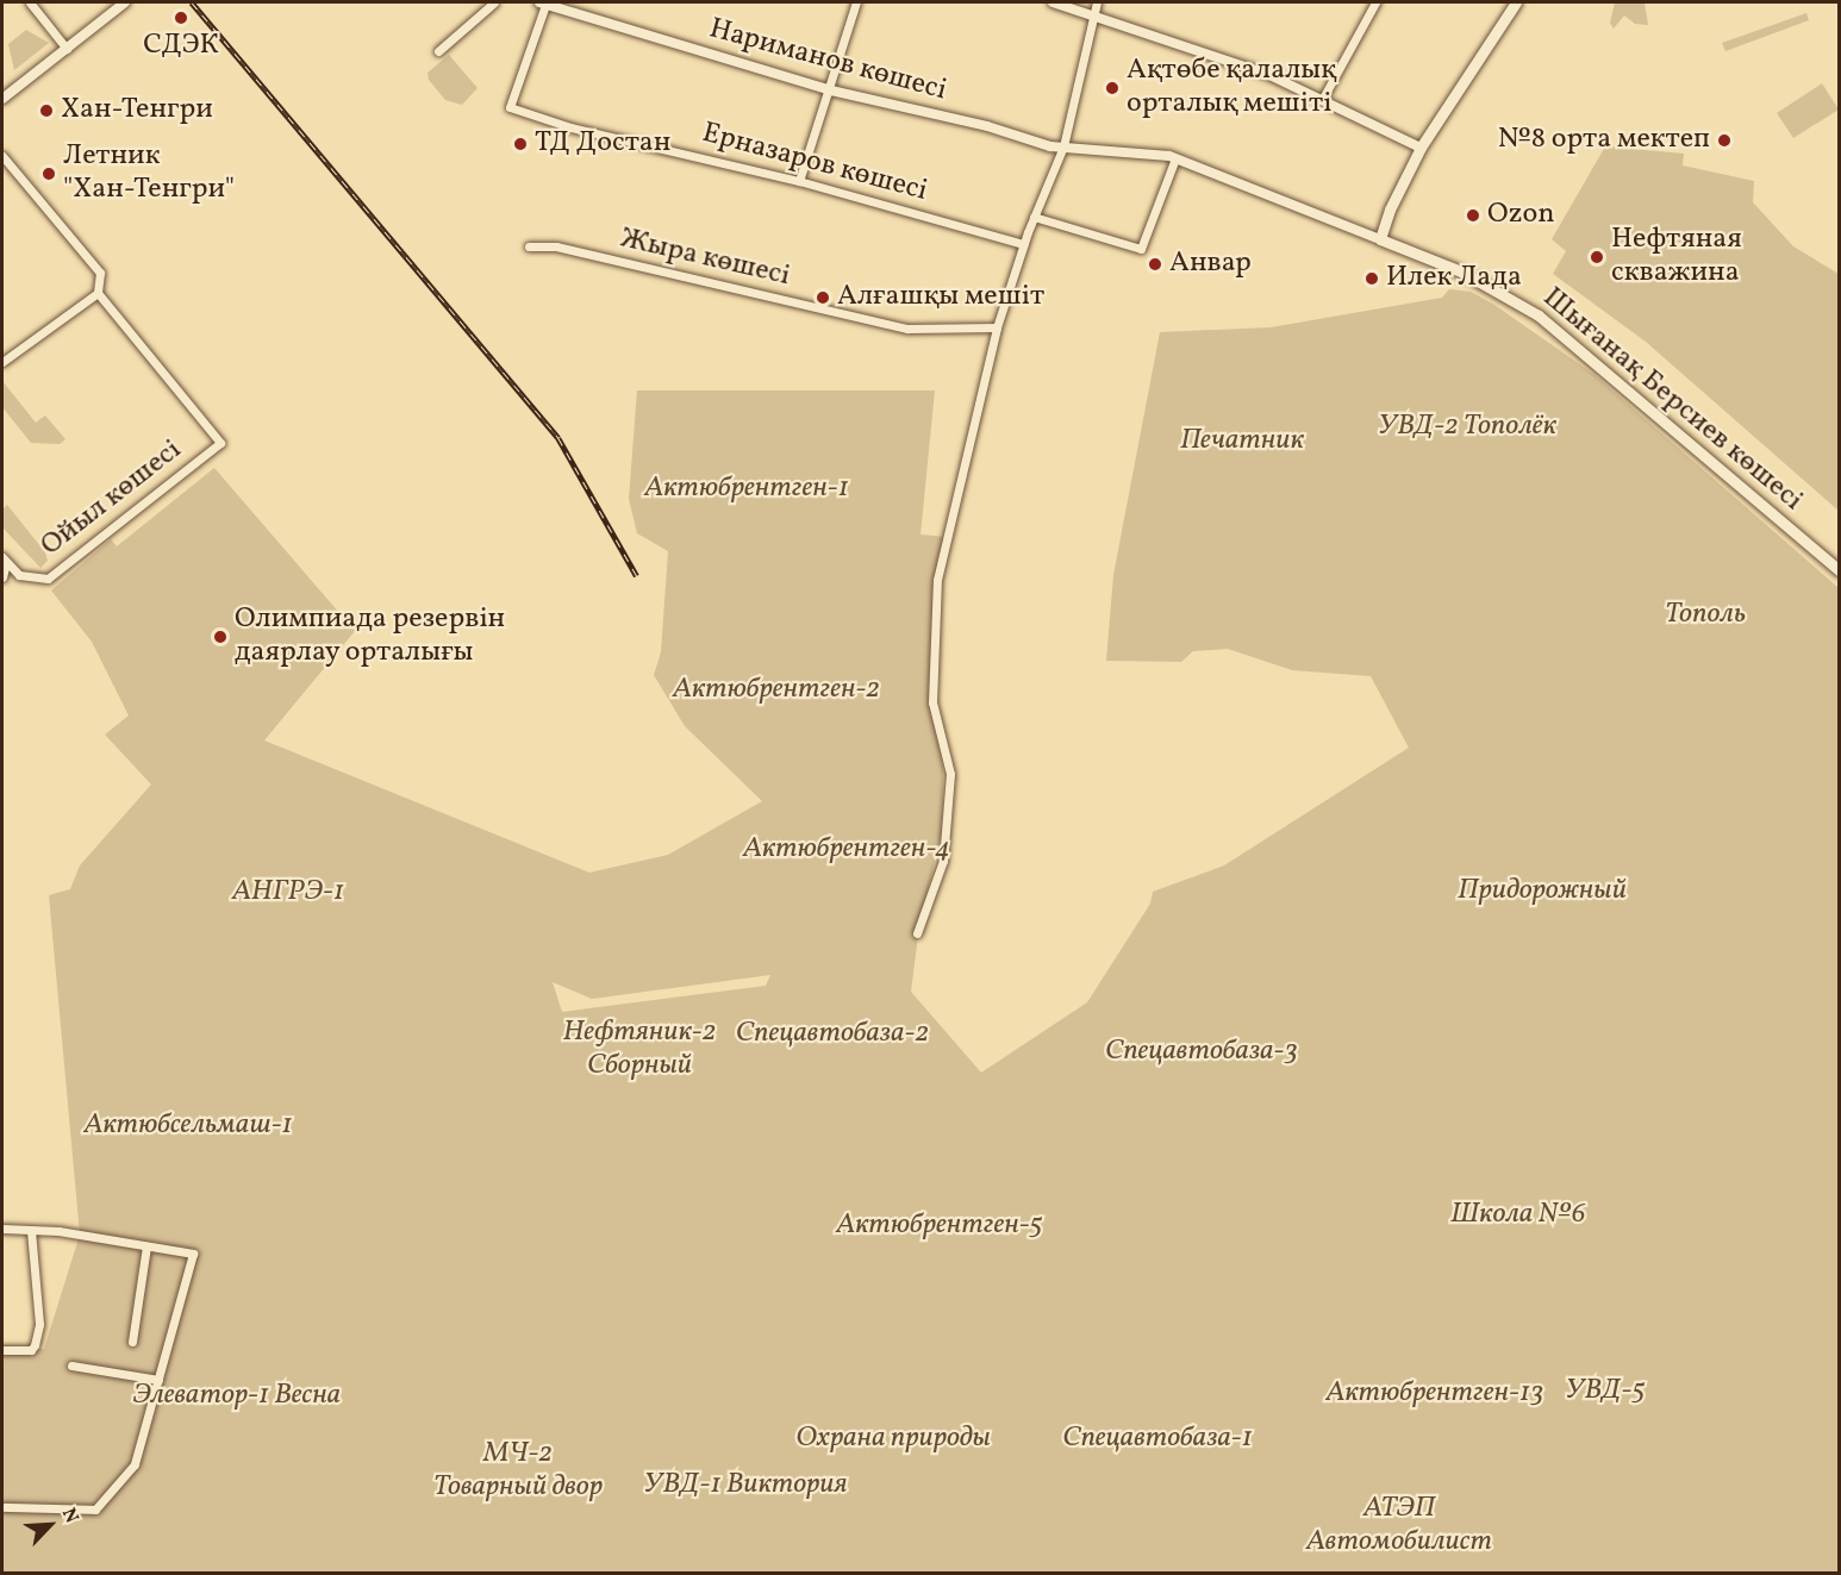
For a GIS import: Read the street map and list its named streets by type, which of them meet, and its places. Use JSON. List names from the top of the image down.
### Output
{
  "streets": {
    "main road": ["Шығанақ Берсиев көшесі"],
    "street": [
      "Нариманов көшесі",
      "Ерназаров көшесі",
      "Жыра көшесі",
      "Ойыл көшесі"
    ]
  },
  "crossings": [
    ["Нариманов көшесі", "Ерназаров көшесі"],
    ["Нариманов көшесі", "Шығанақ Берсиев көшесі"]
  ],
  "parks": [
    "УВД-2 Тополёк",
    "Печатник",
    "Актюбрентген-1",
    "Тополь",
    "Актюбрентген-2",
    "Актюбрентген-4",
    "Придорожный",
    "АНГРЭ-1",
    "Нефтяник-2 Сборный",
    "Спецавтобаза-2",
    "Спецавтобаза-3",
    "Актюбсельмаш-1",
    "Школа №6",
    "Актюбрентген-5",
    "УВД-5",
    "Актюбрентген-13",
    "Элеватор-1 Весна",
    "Охрана природы",
    "Спецавтобаза-1",
    "МЧ-2 Товарный двор",
    "УВД-1 Виктория",
    "АТЭП Автомобилист"
  ],
  "places": [
    "СДЭК",
    "Ақтөбе қалалық орталық мешіті",
    "Хан-Тенгри",
    "№8 орта мектеп",
    "ТД Достан",
    "Летник \"Хан-Тенгри\"",
    "Ozon",
    "Нефтяная скважина",
    "Анвар",
    "Илек Лада",
    "Алғашқы мешіт",
    "Олимпиада резервін даярлау орталығы"
  ],
  "north": "top right"
}
